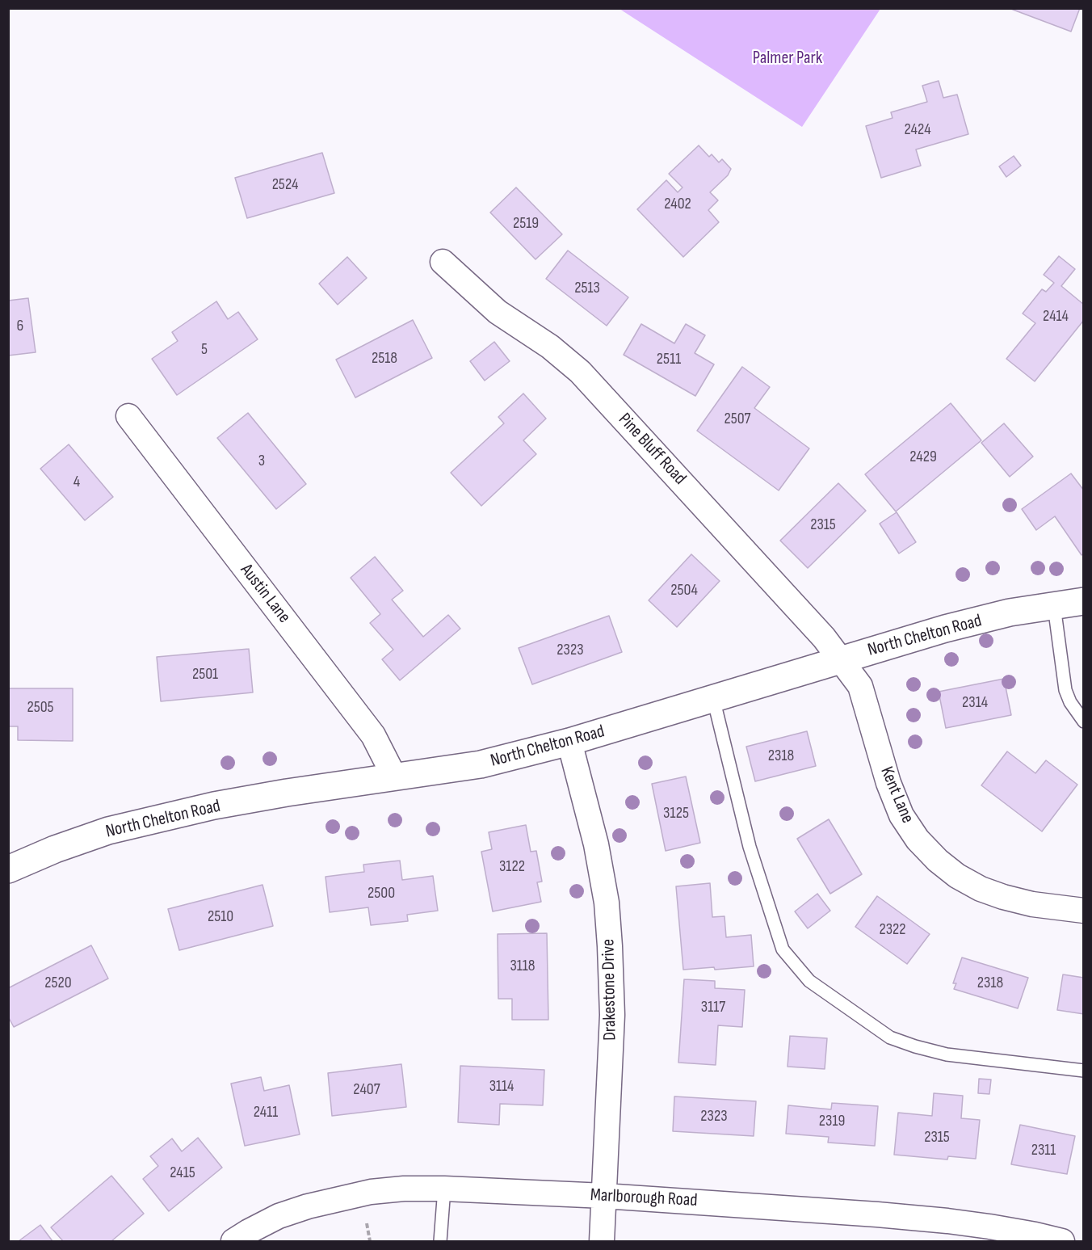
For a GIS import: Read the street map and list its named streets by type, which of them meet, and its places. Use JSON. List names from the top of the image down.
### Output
{
  "streets": {
    "street": [
      "Pine Bluff Road",
      "Austin Lane",
      "North Chelton Road",
      "Kent Lane",
      "Drakestone Drive",
      "Marlborough Road"
    ]
  },
  "crossings": [
    ["Pine Bluff Road", "North Chelton Road"],
    ["Pine Bluff Road", "Kent Lane"],
    ["Austin Lane", "North Chelton Road"],
    ["North Chelton Road", "Kent Lane"],
    ["North Chelton Road", "Drakestone Drive"],
    ["Drakestone Drive", "Marlborough Road"]
  ],
  "parks": ["Palmer Park"],
  "house_numbers": [
    "2424",
    "2524",
    "2402",
    "2519",
    "2513",
    "2414",
    "6",
    "5",
    "2518",
    "2511",
    "2507",
    "2429",
    "3",
    "4",
    "2315",
    "2504",
    "2323",
    "2501",
    "2314",
    "2505",
    "2318",
    "3125",
    "3122",
    "2500",
    "2510",
    "2322",
    "3118",
    "2520",
    "2318",
    "3117",
    "3114",
    "2407",
    "2411",
    "2323",
    "2319",
    "2315",
    "2311",
    "2415"
  ]
}
